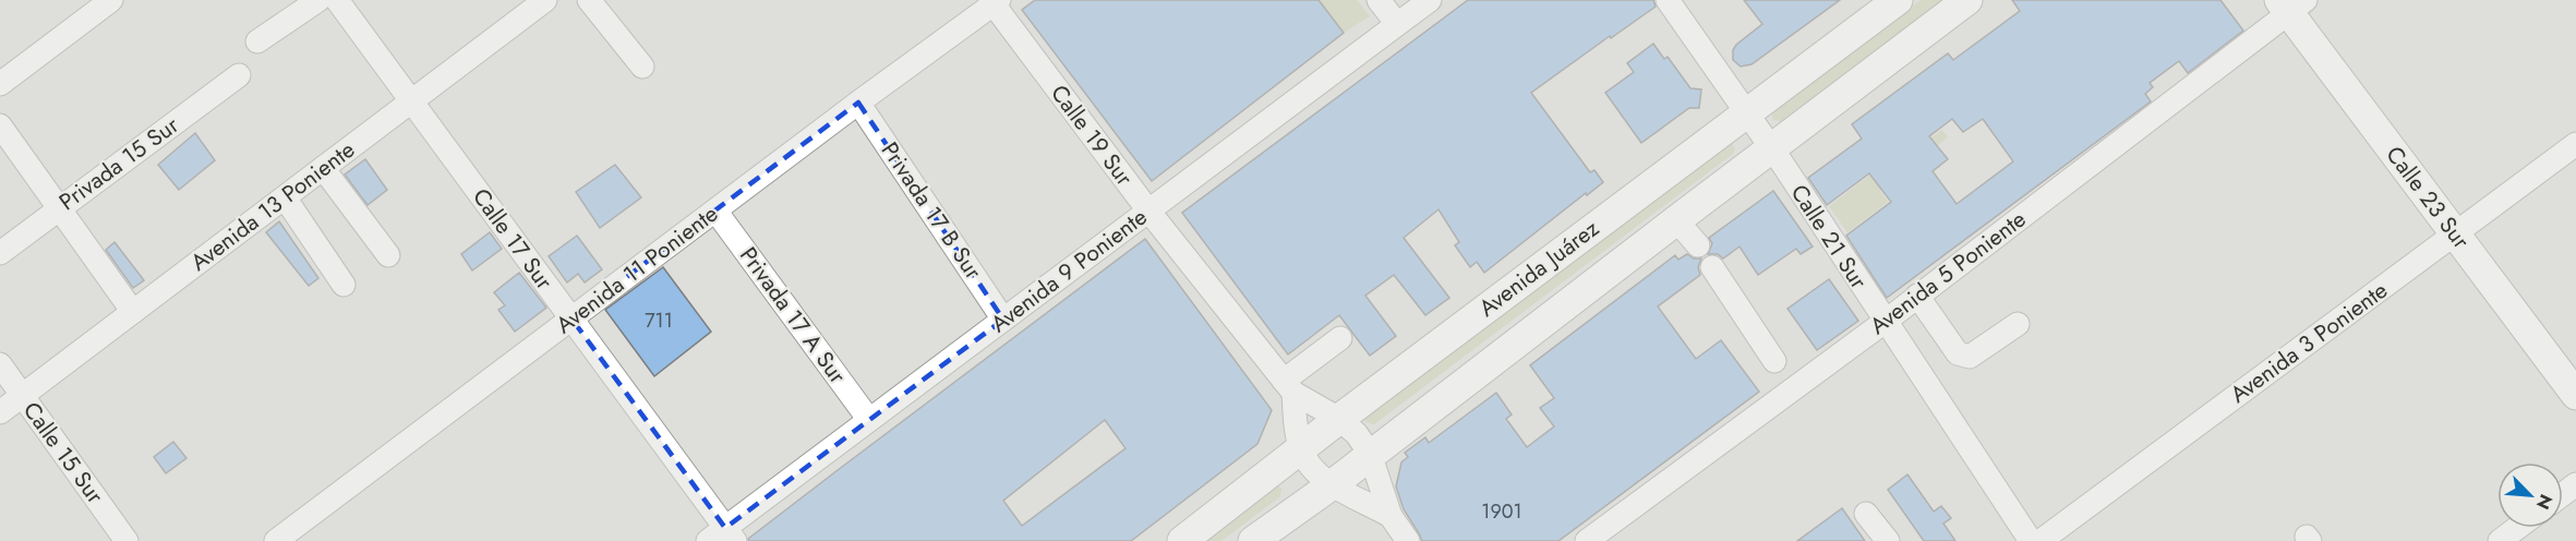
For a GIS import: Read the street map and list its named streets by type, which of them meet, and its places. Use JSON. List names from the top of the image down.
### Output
{
  "streets": {
    "main road": ["Calle 23 Sur", "Avenida Juárez"],
    "street": [
      "Calle 19 Sur",
      "Privada 15 Sur",
      "Avenida 13 Poniente",
      "Privada 17 B Sur",
      "Calle 21 Sur",
      "Calle 17 Sur",
      "Avenida 11 Poniente",
      "Avenida 9 Poniente",
      "Avenida 5 Poniente",
      "Privada 17 A Sur",
      "Avenida 3 Poniente",
      "Calle 15 Sur"
    ]
  },
  "crossings": [
    ["Calle 19 Sur", "Avenida Juárez"],
    ["Calle 19 Sur", "Avenida 11 Poniente"],
    ["Calle 19 Sur", "Avenida 9 Poniente"],
    ["Calle 23 Sur", "Avenida 5 Poniente"],
    ["Calle 23 Sur", "Avenida 3 Poniente"],
    ["Avenida 13 Poniente", "Calle 17 Sur"],
    ["Avenida 13 Poniente", "Calle 15 Sur"],
    ["Privada 17 B Sur", "Avenida 11 Poniente"],
    ["Privada 17 B Sur", "Avenida 9 Poniente"],
    ["Calle 21 Sur", "Avenida Juárez"],
    ["Calle 21 Sur", "Avenida 5 Poniente"],
    ["Calle 17 Sur", "Avenida 11 Poniente"],
    ["Calle 17 Sur", "Avenida 9 Poniente"],
    ["Avenida 11 Poniente", "Privada 17 A Sur"],
    ["Avenida 9 Poniente", "Privada 17 A Sur"]
  ],
  "house_numbers": ["711", "1901"],
  "north": "bottom right"
}
